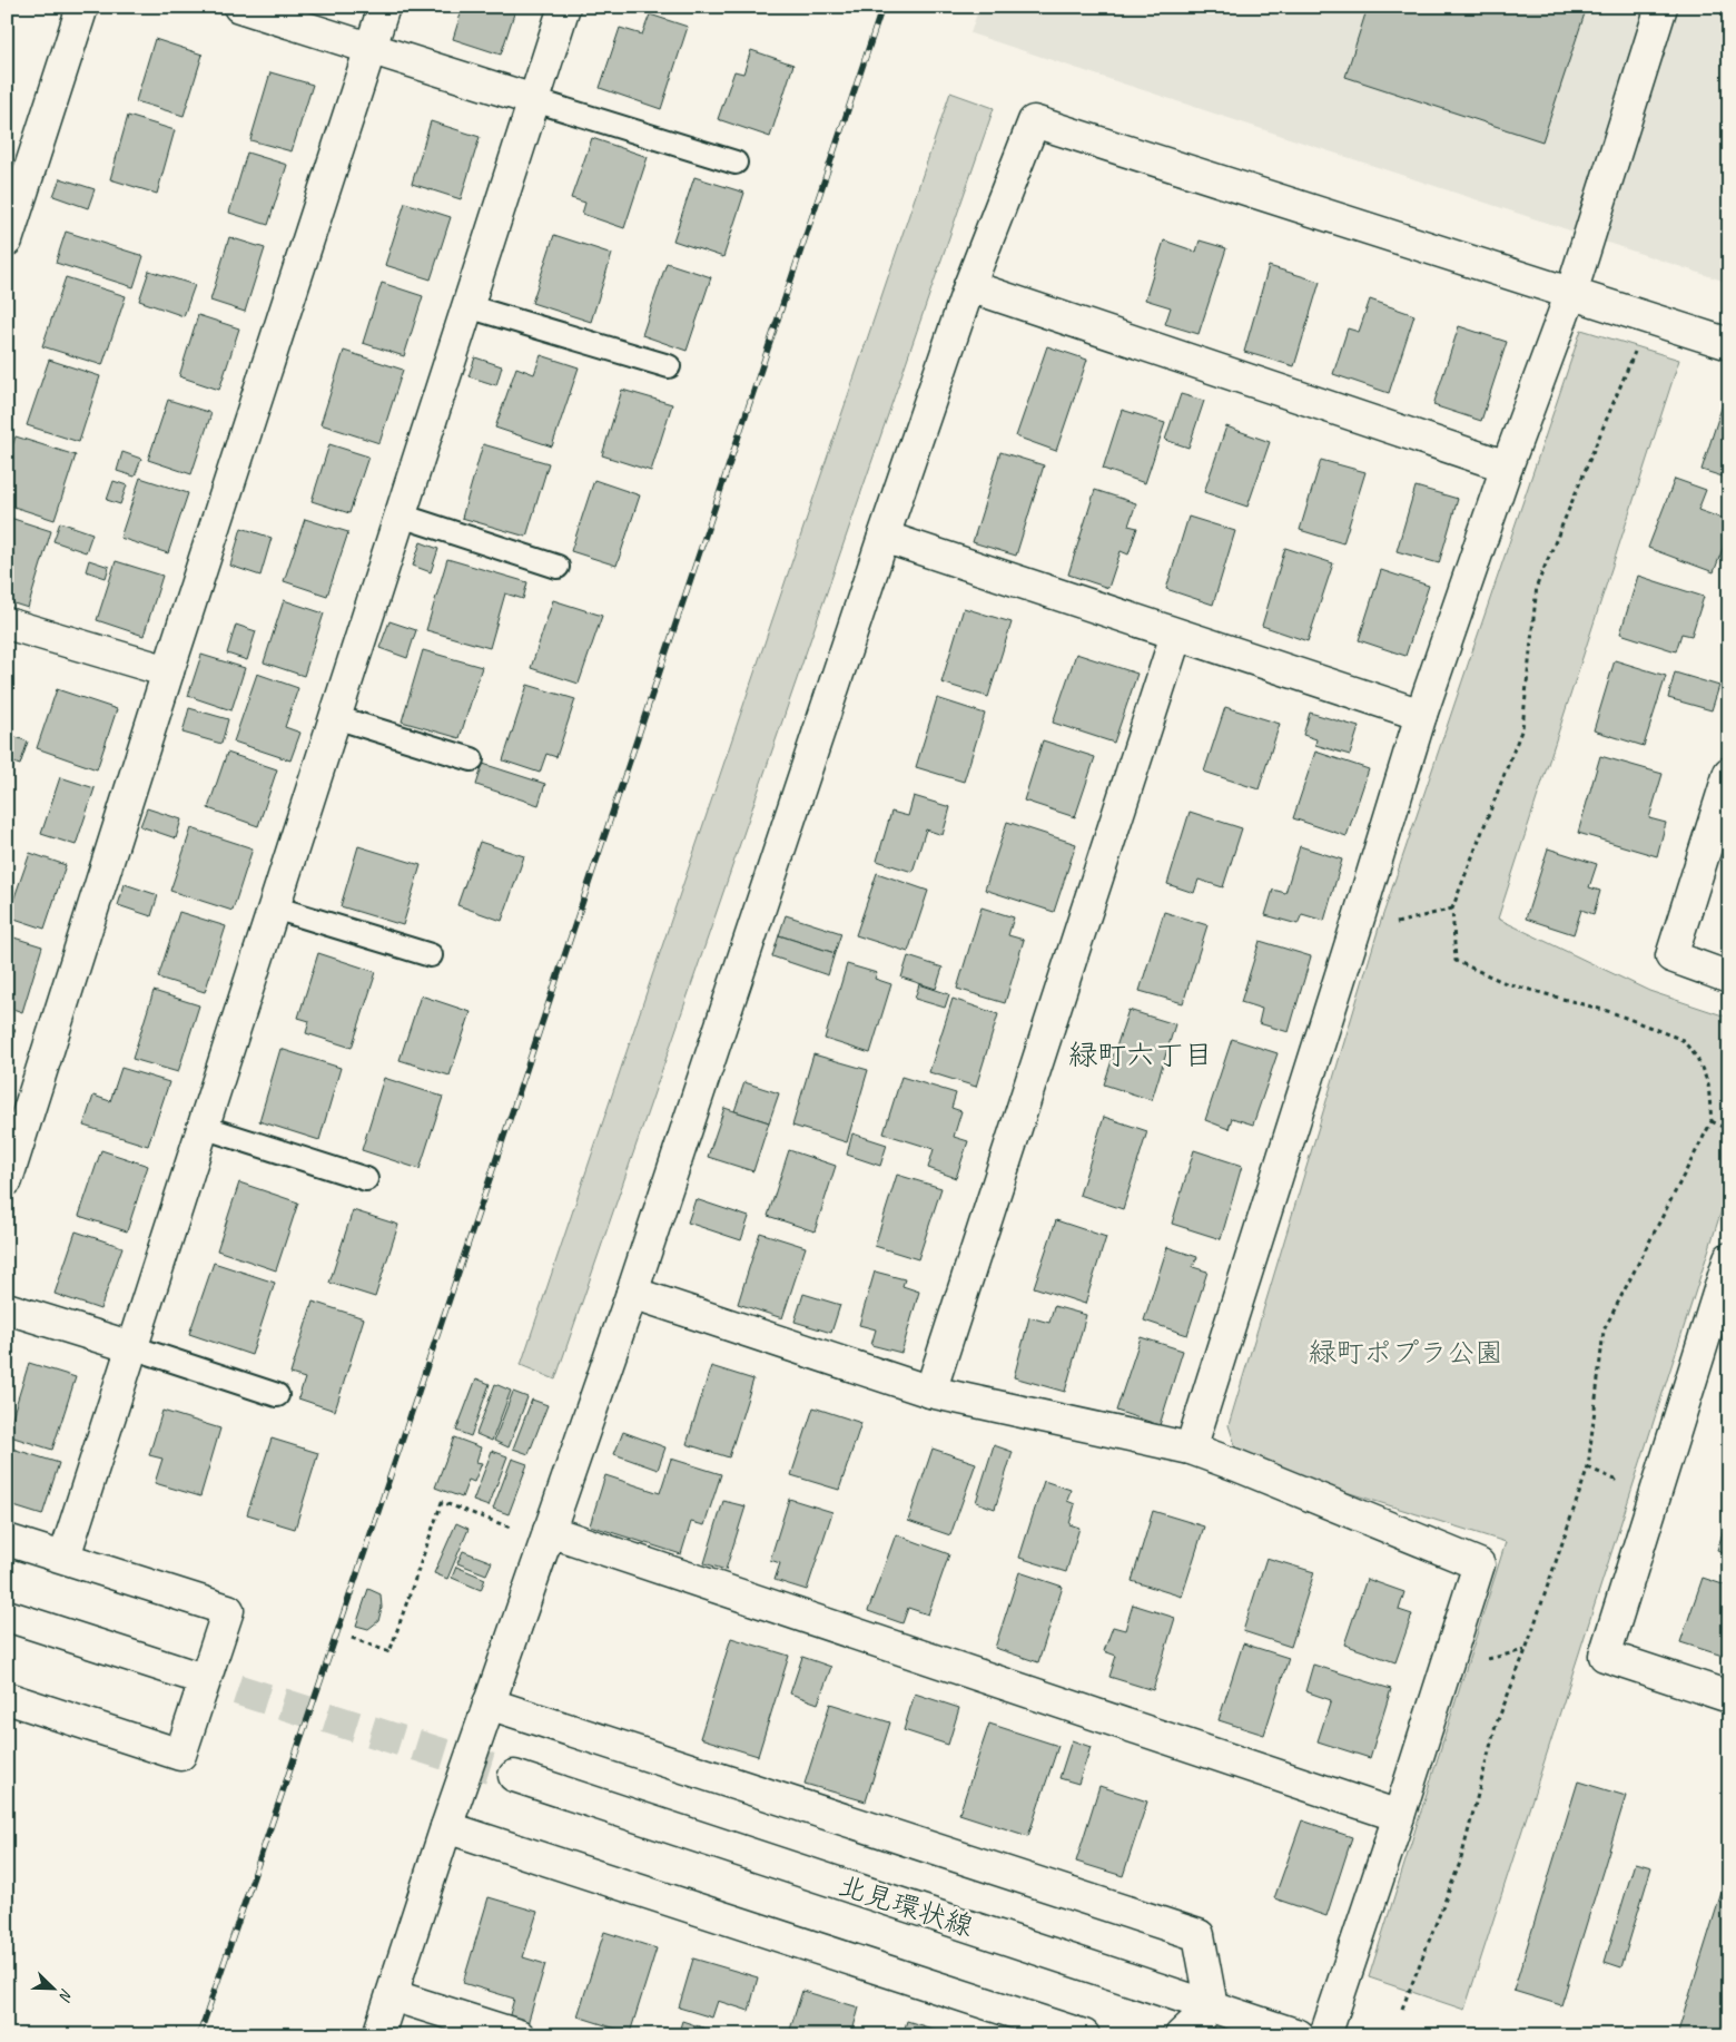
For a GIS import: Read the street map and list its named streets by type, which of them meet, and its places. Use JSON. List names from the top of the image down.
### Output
{
  "streets": {
    "street": ["北見環状線"]
  },
  "districts": ["緑町六丁目"],
  "parks": ["緑町ポプラ公園"],
  "north": "bottom right"
}
